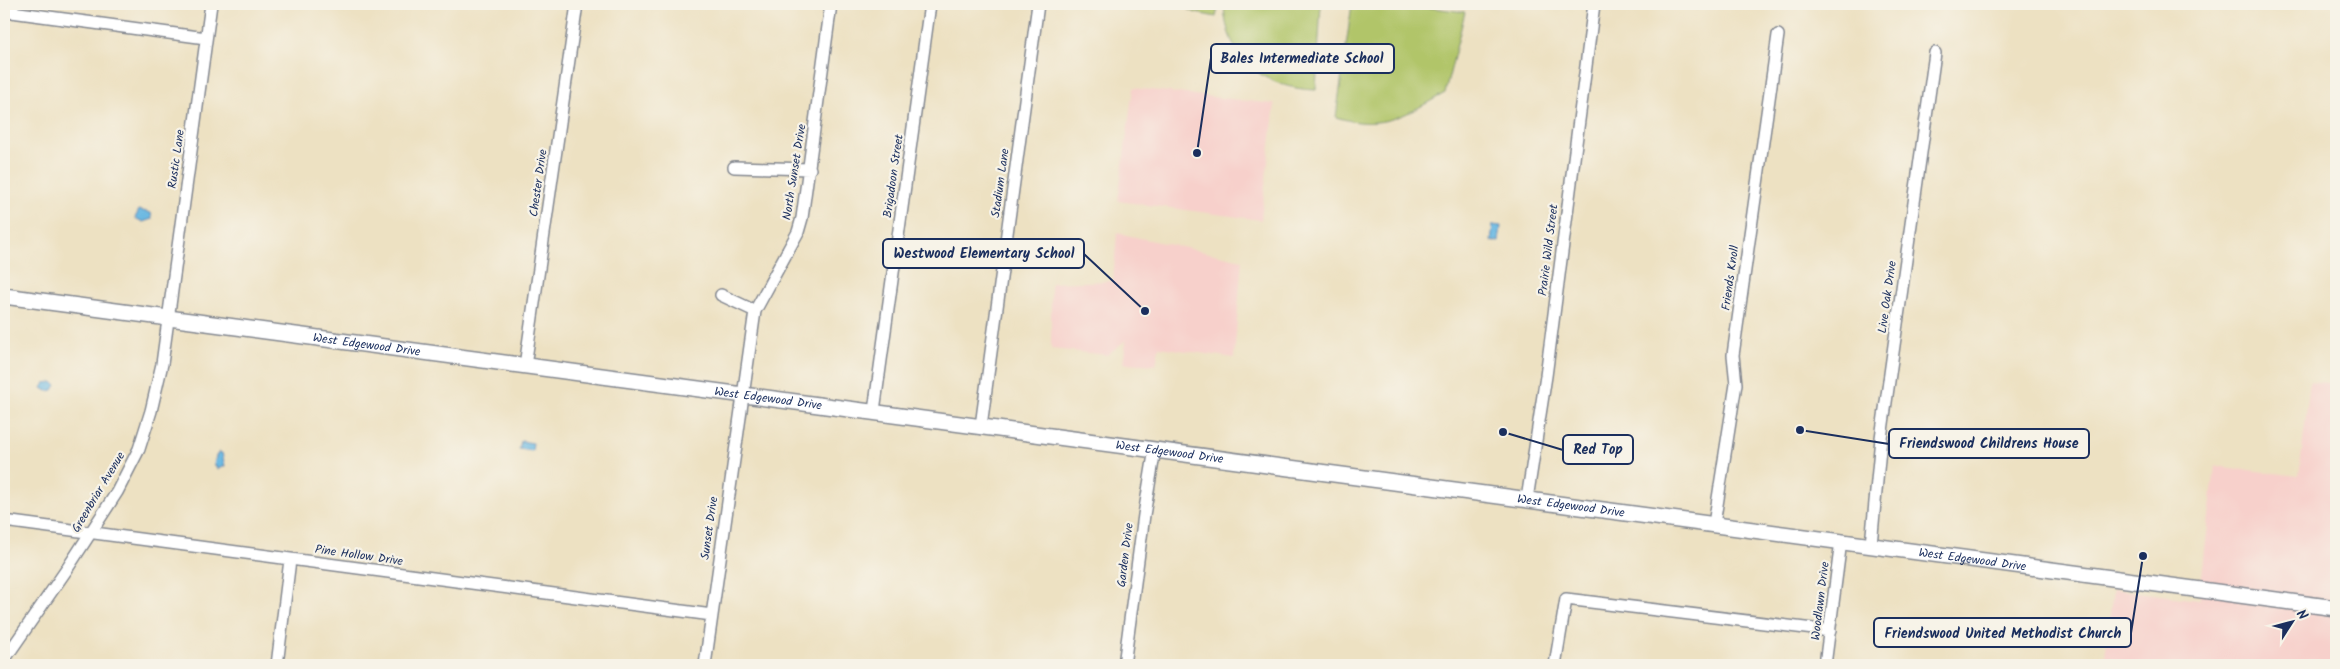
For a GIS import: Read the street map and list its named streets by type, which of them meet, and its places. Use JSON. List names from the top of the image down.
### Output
{
  "streets": {
    "main road": ["West Edgewood Drive"],
    "street": [
      "Rustic Lane",
      "North Sunset Drive",
      "Brigadoon Street",
      "Chester Drive",
      "Stadium Lane",
      "Prairie Wild Street",
      "Friends Knoll",
      "Live Oak Drive",
      "Greenbriar Avenue",
      "Sunset Drive",
      "Pine Hollow Drive",
      "Garden Drive",
      "Woodlawn Drive"
    ]
  },
  "crossings": [
    ["Rustic Lane", "West Edgewood Drive"],
    ["Rustic Lane", "Greenbriar Avenue"],
    ["North Sunset Drive", "West Edgewood Drive"],
    ["North Sunset Drive", "Sunset Drive"],
    ["Brigadoon Street", "West Edgewood Drive"],
    ["Chester Drive", "West Edgewood Drive"],
    ["Stadium Lane", "West Edgewood Drive"],
    ["Prairie Wild Street", "West Edgewood Drive"],
    ["Friends Knoll", "West Edgewood Drive"],
    ["Live Oak Drive", "West Edgewood Drive"],
    ["West Edgewood Drive", "Greenbriar Avenue"],
    ["West Edgewood Drive", "Sunset Drive"],
    ["West Edgewood Drive", "Garden Drive"],
    ["West Edgewood Drive", "Woodlawn Drive"],
    ["Greenbriar Avenue", "Pine Hollow Drive"],
    ["Sunset Drive", "Pine Hollow Drive"]
  ],
  "places": [
    "Bales Intermediate School",
    "Westwood Elementary School",
    "Friendswood Childrens House",
    "Red Top",
    "Friendswood United Methodist Church"
  ],
  "north": "top right"
}
